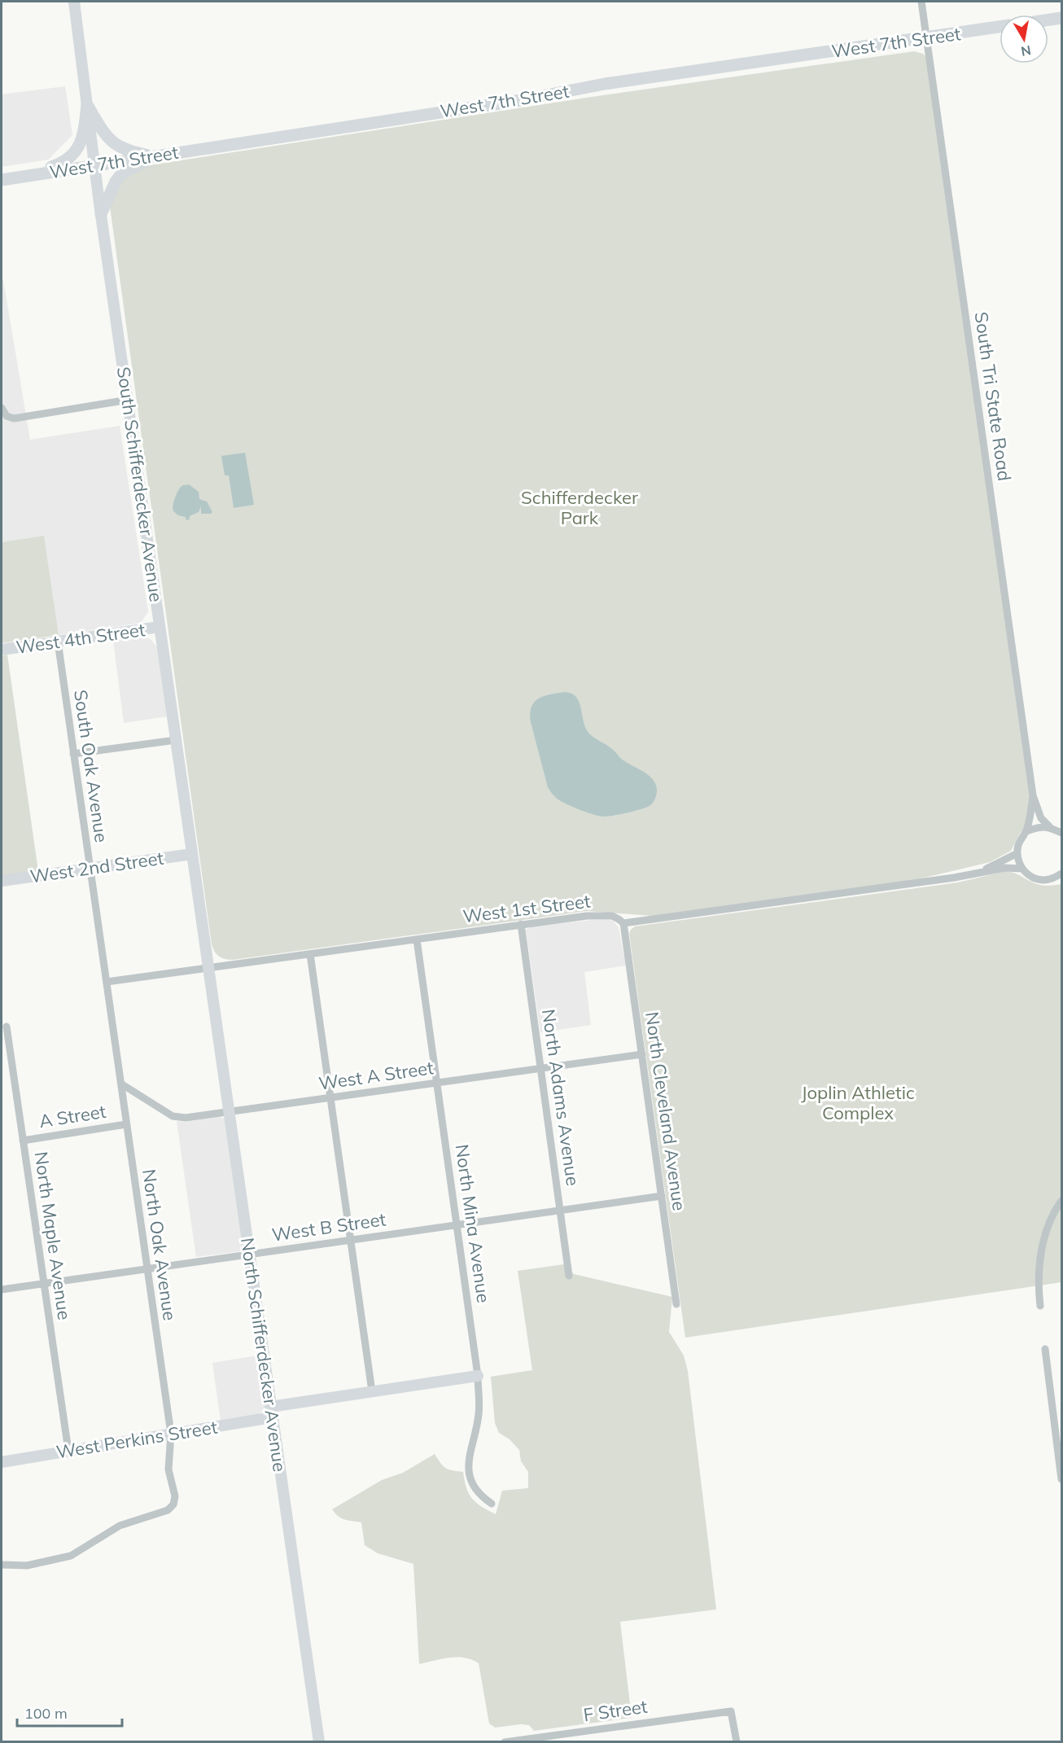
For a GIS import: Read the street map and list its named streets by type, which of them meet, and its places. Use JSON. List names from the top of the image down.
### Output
{
  "streets": {
    "main road": [
      "West 7th Street",
      "South Schifferdecker Avenue",
      "West 4th Street",
      "West 2nd Street",
      "North Schifferdecker Avenue",
      "West Perkins Street"
    ],
    "street": [
      "South Tri State Road",
      "South Oak Avenue",
      "West 1st Street",
      "West A Street",
      "North Adams Avenue",
      "North Cleveland Avenue",
      "A Street",
      "North Mina Avenue",
      "West B Street",
      "North Maple Avenue",
      "North Oak Avenue",
      "F Street"
    ]
  },
  "crossings": [
    ["West 7th Street", "South Tri State Road"],
    ["West 7th Street", "South Schifferdecker Avenue"],
    ["South Tri State Road", "West 1st Street"],
    ["South Schifferdecker Avenue", "West 4th Street"],
    ["South Schifferdecker Avenue", "West 2nd Street"],
    ["South Schifferdecker Avenue", "West 1st Street"],
    ["South Schifferdecker Avenue", "North Schifferdecker Avenue"],
    ["West 4th Street", "South Oak Avenue"],
    ["South Oak Avenue", "West 2nd Street"],
    ["South Oak Avenue", "West 1st Street"],
    ["South Oak Avenue", "North Oak Avenue"],
    ["West 1st Street", "North Adams Avenue"],
    ["West 1st Street", "North Cleveland Avenue"],
    ["West 1st Street", "North Mina Avenue"],
    ["West 1st Street", "North Oak Avenue"],
    ["West 1st Street", "North Schifferdecker Avenue"],
    ["West A Street", "North Adams Avenue"],
    ["West A Street", "North Cleveland Avenue"],
    ["West A Street", "North Mina Avenue"],
    ["West A Street", "North Oak Avenue"],
    ["West A Street", "North Schifferdecker Avenue"],
    ["North Adams Avenue", "West B Street"],
    ["North Cleveland Avenue", "West B Street"],
    ["A Street", "North Maple Avenue"],
    ["A Street", "North Oak Avenue"],
    ["North Mina Avenue", "West B Street"],
    ["North Mina Avenue", "West Perkins Street"],
    ["West B Street", "North Maple Avenue"],
    ["West B Street", "North Oak Avenue"],
    ["West B Street", "North Schifferdecker Avenue"],
    ["North Maple Avenue", "West Perkins Street"],
    ["North Oak Avenue", "West Perkins Street"],
    ["North Schifferdecker Avenue", "West Perkins Street"]
  ],
  "parks": ["Schifferdecker Park", "Joplin Athletic Complex"],
  "scale_bar": "100 m",
  "north": "bottom"
}
